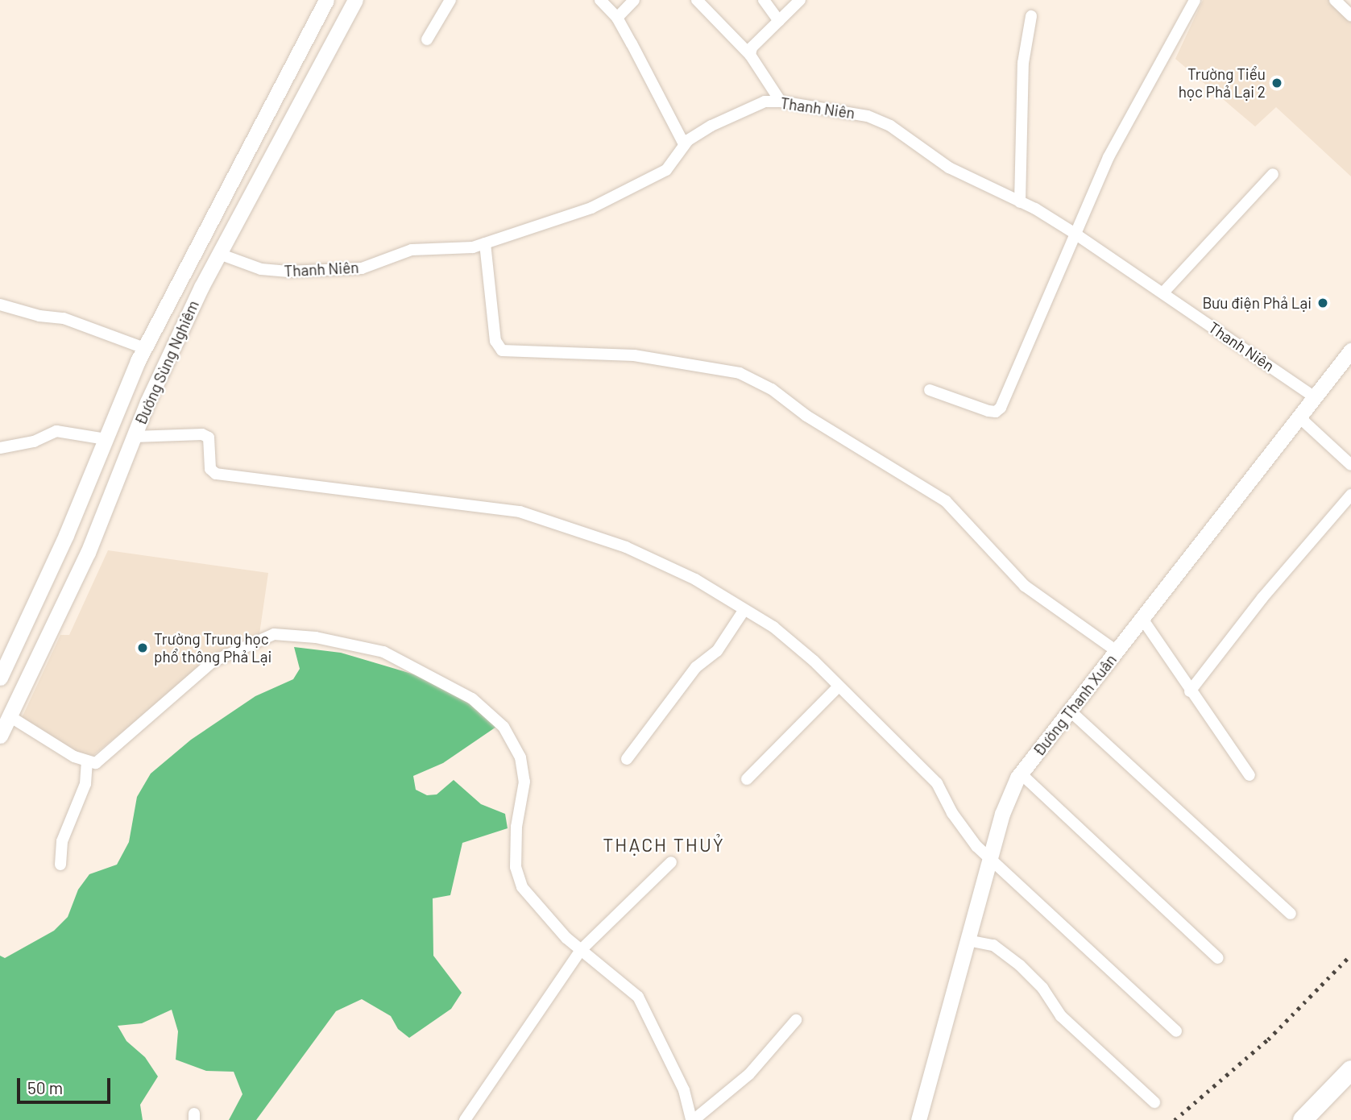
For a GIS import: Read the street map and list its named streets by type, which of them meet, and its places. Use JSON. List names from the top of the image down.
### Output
{
  "streets": {
    "street": ["Thanh Niên", "Đường Sùng Nghiêm", "Đường Thanh Xuân"]
  },
  "crossings": [
    ["Thanh Niên", "Đường Sùng Nghiêm"],
    ["Thanh Niên", "Đường Thanh Xuân"]
  ],
  "districts": ["THẠCH THUỶ"],
  "places": ["Trường Tiểu học Phả Lại 2", "Bưu điện Phả Lại", "Trường Trung học phổ thông Phả Lại"],
  "scale_bar": "50 m"
}
